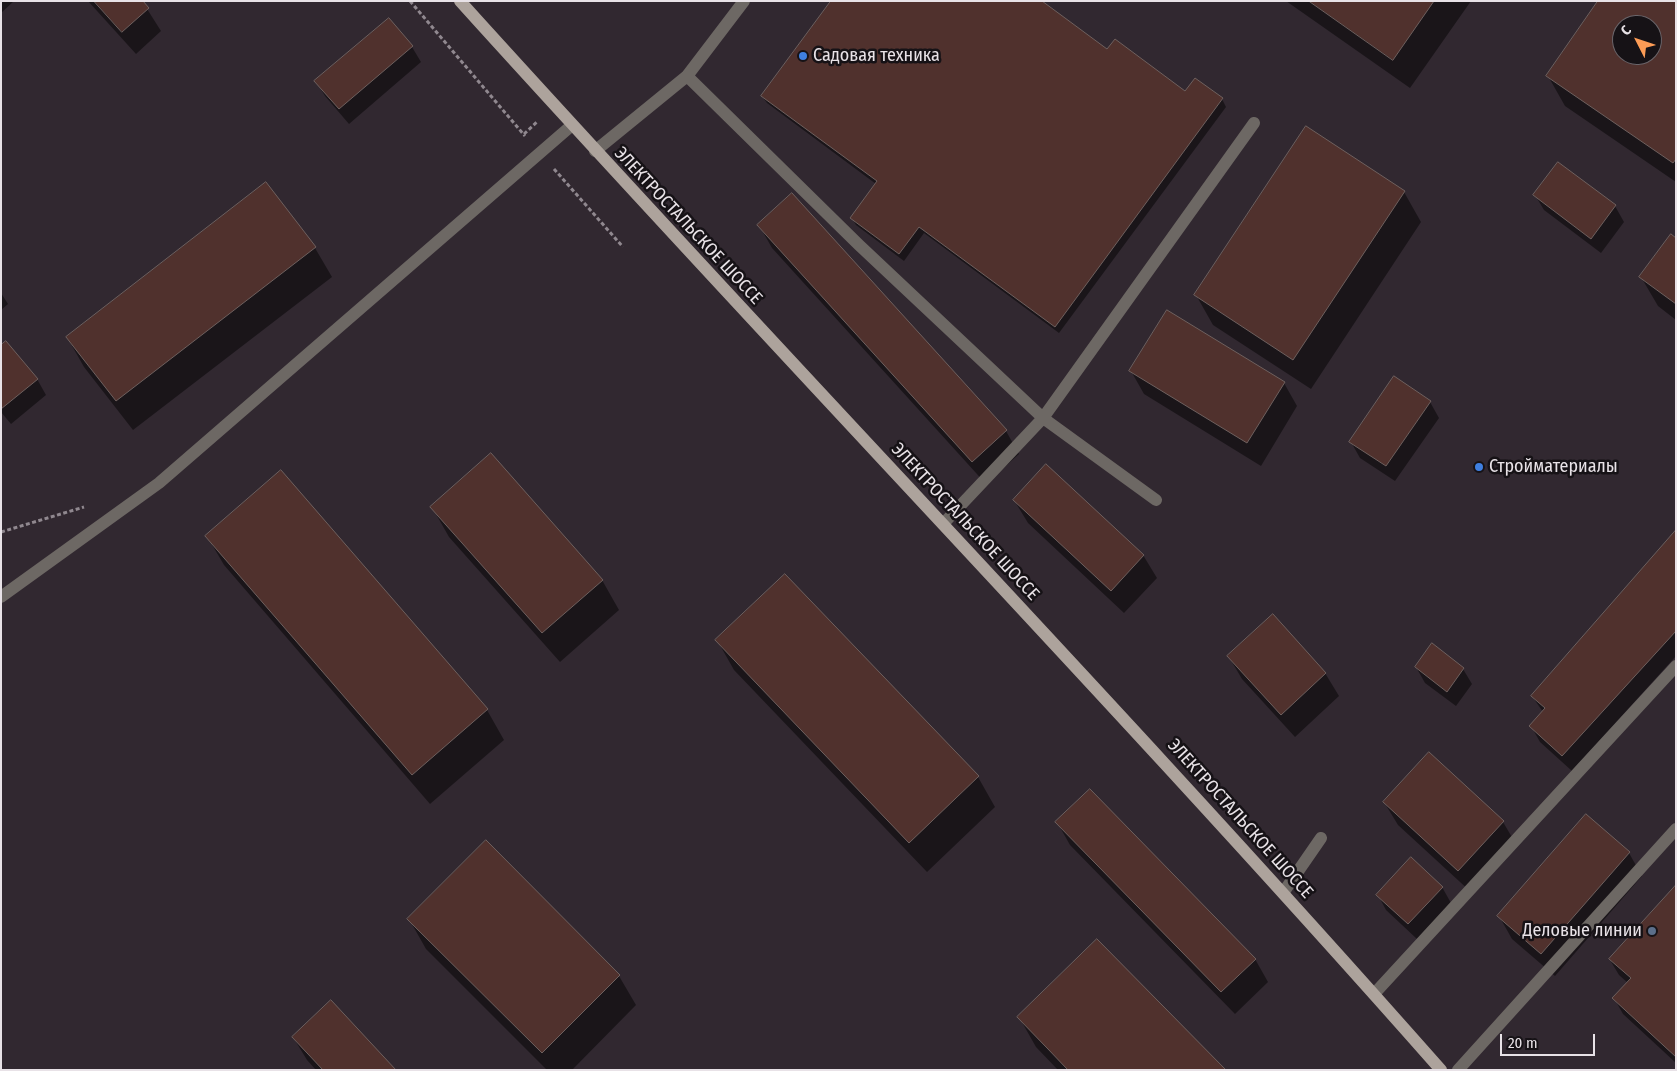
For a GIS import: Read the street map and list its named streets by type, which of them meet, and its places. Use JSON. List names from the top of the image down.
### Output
{
  "streets": {
    "main road": ["ЭЛЕКТРОСТАЛЬСКОЕ ШОССЕ"]
  },
  "places": ["Садовая техника", "Стройматериалы", "Деловые линии"],
  "scale_bar": "20 m",
  "north": "top left"
}
